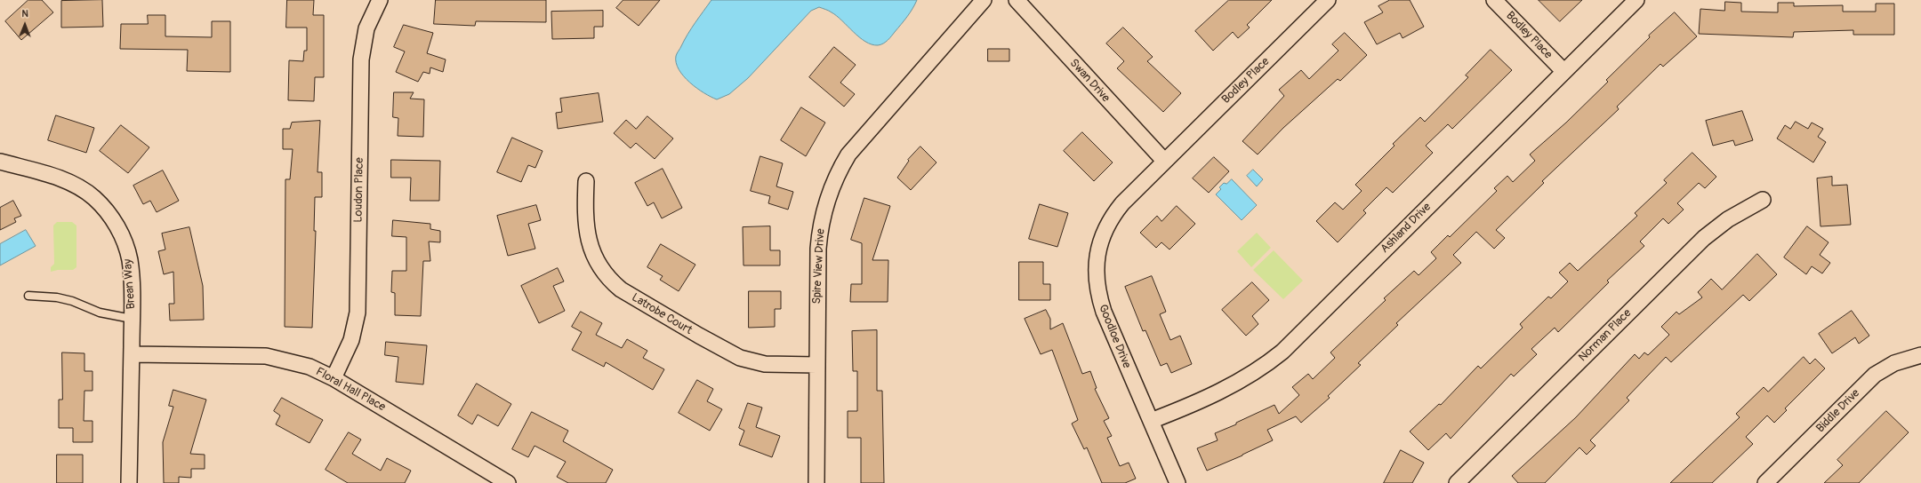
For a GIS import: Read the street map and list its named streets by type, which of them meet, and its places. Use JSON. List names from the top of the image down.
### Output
{
  "streets": {
    "street": [
      "Bodley Place",
      "Swan Drive",
      "Loudon Place",
      "Ashland Drive",
      "Spire View Drive",
      "Brean Way",
      "Latrobe Court",
      "Norman Place",
      "Goodloe Drive",
      "Floral Hall Place",
      "Biddle Drive"
    ]
  },
  "crossings": [
    ["Bodley Place", "Swan Drive"],
    ["Bodley Place", "Ashland Drive"],
    ["Bodley Place", "Goodloe Drive"],
    ["Swan Drive", "Goodloe Drive"],
    ["Loudon Place", "Floral Hall Place"],
    ["Ashland Drive", "Goodloe Drive"],
    ["Spire View Drive", "Latrobe Court"],
    ["Brean Way", "Floral Hall Place"]
  ],
  "north": "top"
}
